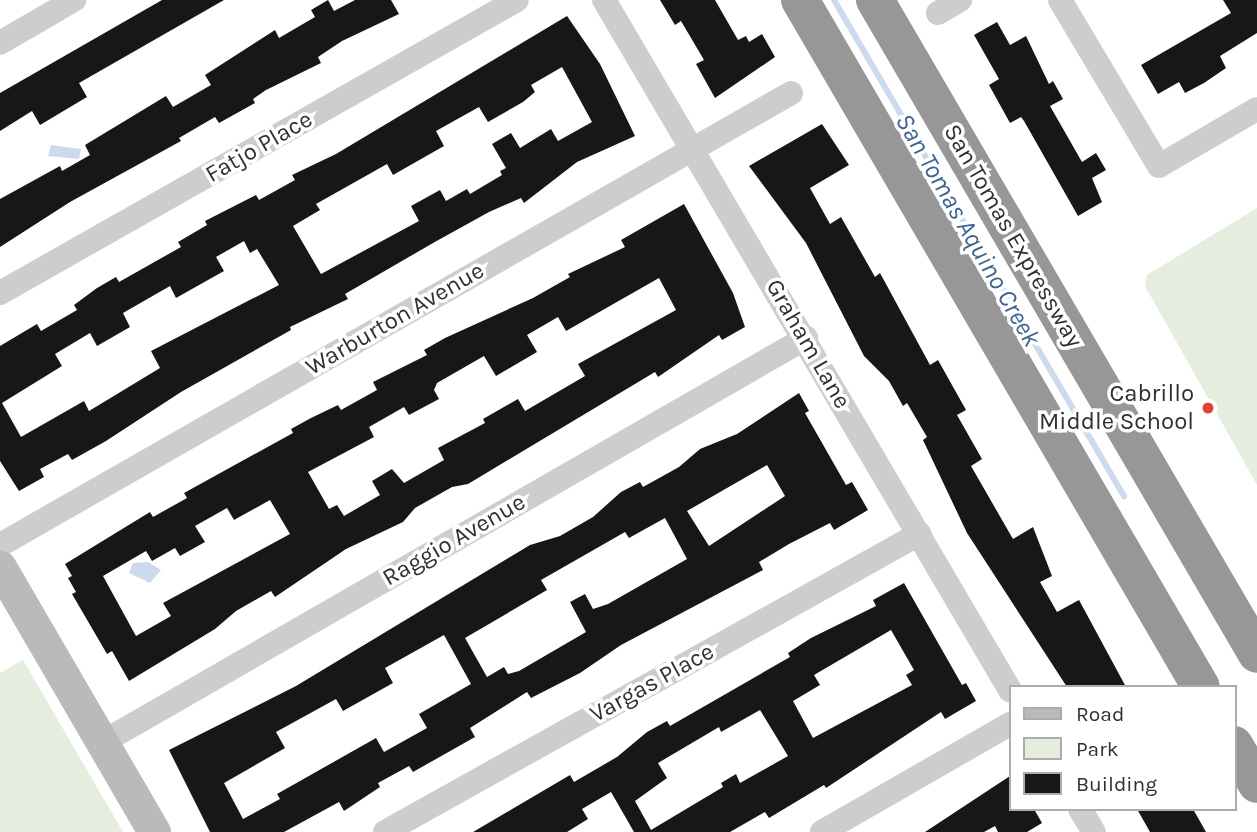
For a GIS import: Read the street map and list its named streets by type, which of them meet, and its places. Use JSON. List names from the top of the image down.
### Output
{
  "streets": {
    "highway": ["San Tomas Expressway"],
    "street": [
      "Fatjo Place",
      "Warburton Avenue",
      "Graham Lane",
      "Raggio Avenue",
      "Vargas Place"
    ]
  },
  "crossings": [
    ["Warburton Avenue", "Graham Lane"],
    ["Graham Lane", "Raggio Avenue"],
    ["Graham Lane", "Vargas Place"]
  ],
  "water": ["San Tomas Aquino Creek"],
  "places": ["Cabrillo Middle School"],
  "legend": ["Road", "Park", "Building"]
}
